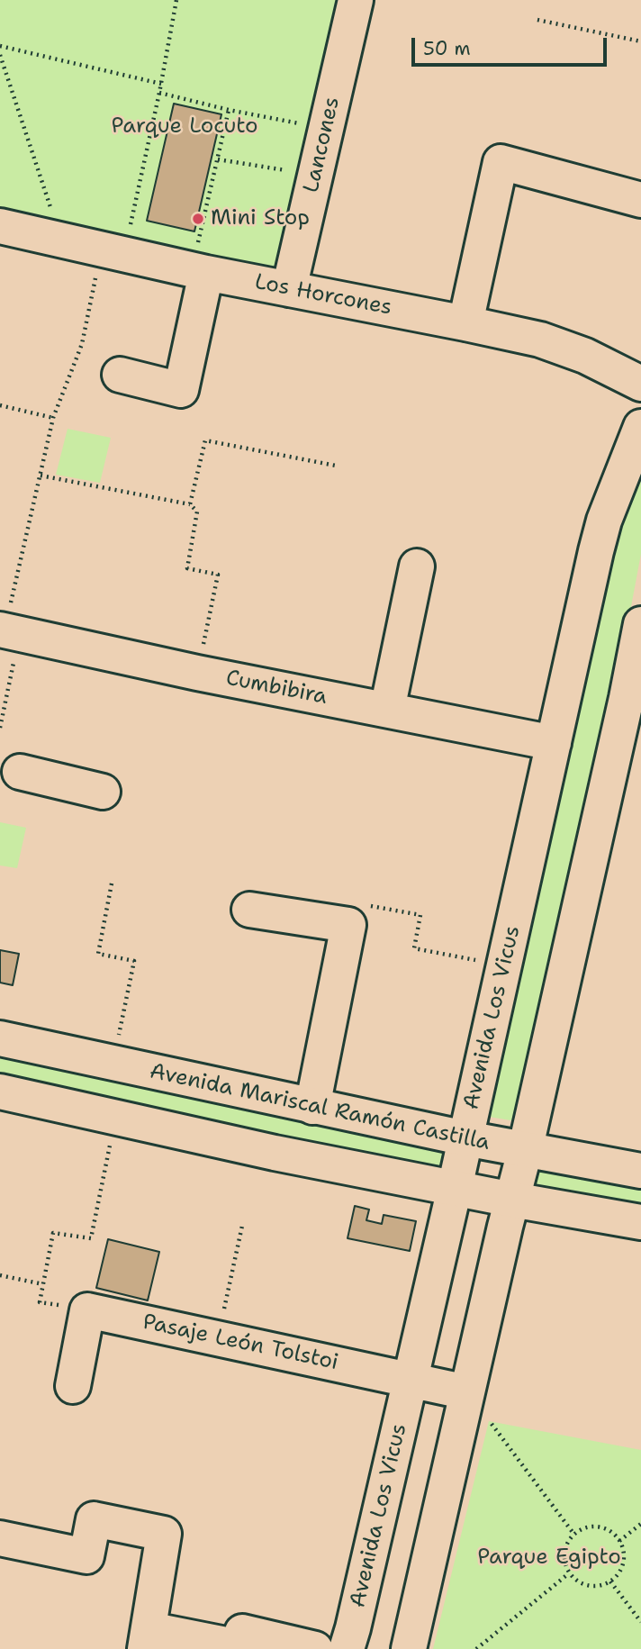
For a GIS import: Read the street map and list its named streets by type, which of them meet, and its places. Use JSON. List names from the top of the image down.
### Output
{
  "streets": {
    "street": [
      "Lancones",
      "Los Horcones",
      "Cumbibira",
      "Avenida Los Vicus",
      "Avenida Mariscal Ramón Castilla",
      "Pasaje León Tolstoi"
    ]
  },
  "crossings": [
    ["Lancones", "Los Horcones"],
    ["Cumbibira", "Avenida Los Vicus"],
    ["Avenida Los Vicus", "Avenida Mariscal Ramón Castilla"],
    ["Avenida Los Vicus", "Pasaje León Tolstoi"]
  ],
  "parks": ["Parque Locuto", "Parque Egipto"],
  "places": ["Mini Stop"],
  "scale_bar": "50 m"
}
